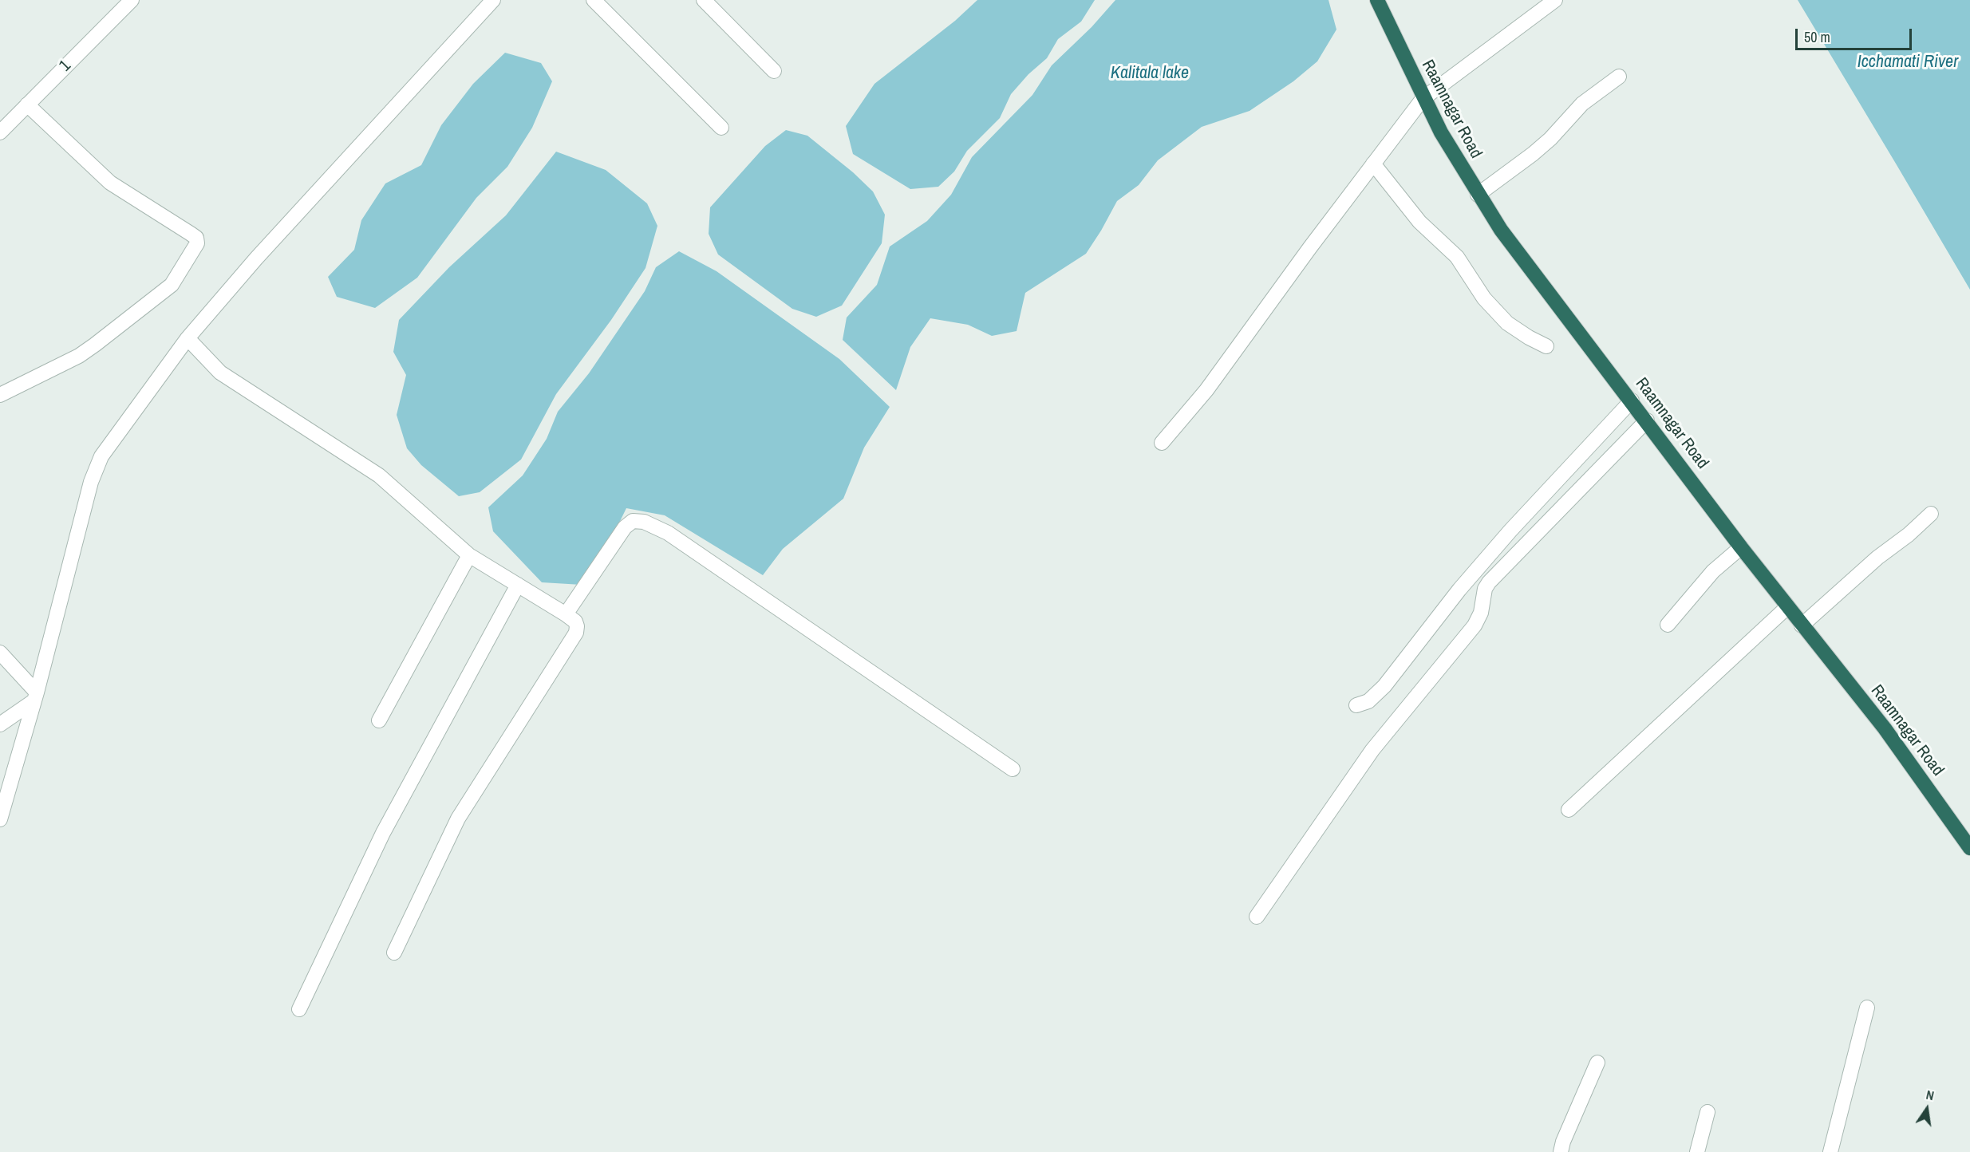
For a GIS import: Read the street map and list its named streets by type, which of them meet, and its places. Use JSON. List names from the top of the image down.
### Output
{
  "streets": {
    "highway": ["Raamnagar Road"],
    "street": ["1"]
  },
  "water": ["Icchamati River", "Kalitala lake"],
  "scale_bar": "50 m",
  "north": "top"
}
